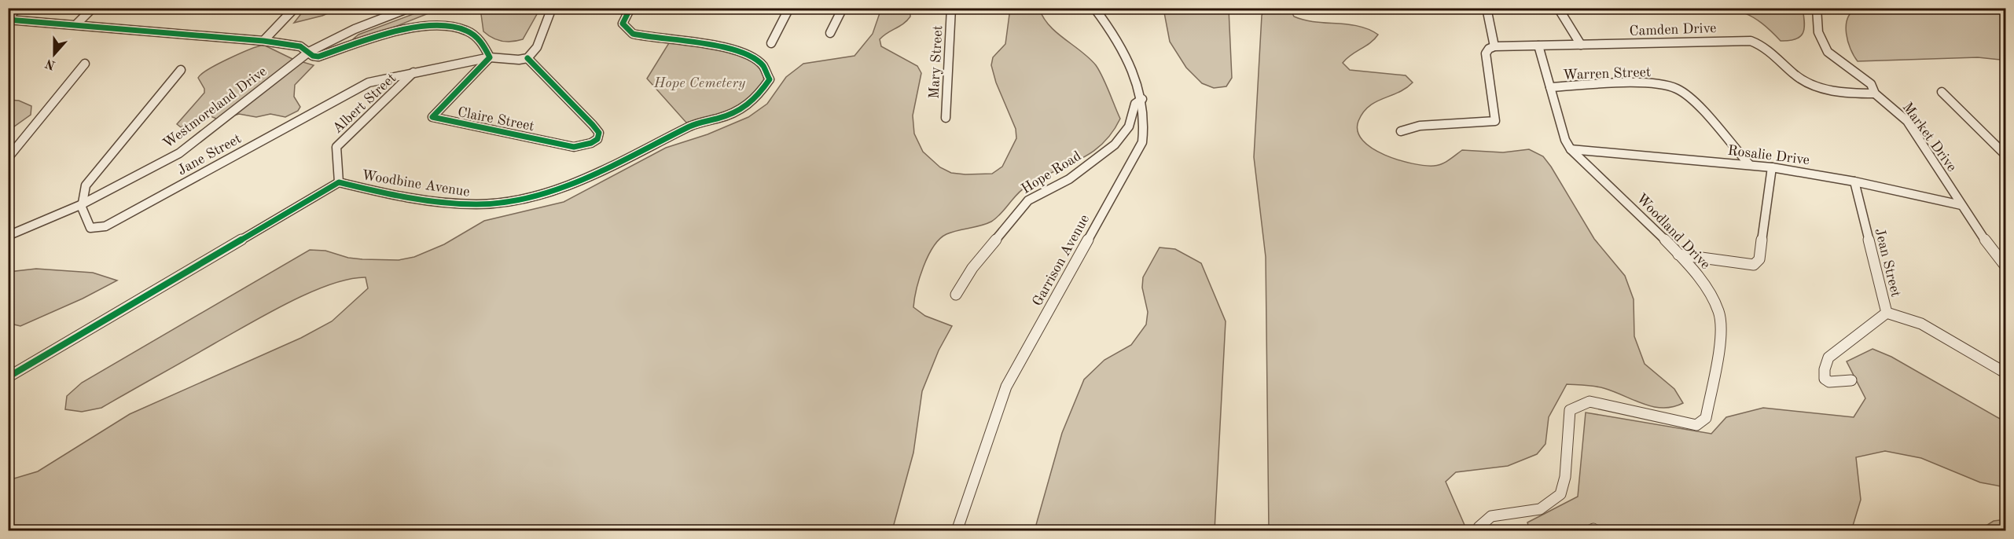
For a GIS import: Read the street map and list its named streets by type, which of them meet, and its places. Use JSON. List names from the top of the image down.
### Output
{
  "streets": {
    "street": [
      "Camden Drive",
      "Mary Street",
      "Warren Street",
      "Albert Street",
      "Westmoreland Drive",
      "Claire Street",
      "Market Drive",
      "Jane Street",
      "Rosalie Drive",
      "Hope Road",
      "Woodbine Avenue",
      "Woodland Drive",
      "Garrison Avenue",
      "Jean Street"
    ]
  },
  "crossings": [
    ["Camden Drive", "Market Drive"],
    ["Camden Drive", "Woodland Drive"],
    ["Warren Street", "Rosalie Drive"],
    ["Warren Street", "Woodland Drive"],
    ["Albert Street", "Jane Street"],
    ["Albert Street", "Woodbine Avenue"],
    ["Westmoreland Drive", "Jane Street"],
    ["Claire Street", "Jane Street"],
    ["Market Drive", "Rosalie Drive"],
    ["Rosalie Drive", "Woodland Drive"],
    ["Rosalie Drive", "Jean Street"],
    ["Hope Road", "Garrison Avenue"]
  ],
  "parks": ["Hope Cemetery"],
  "north": "bottom"
}
